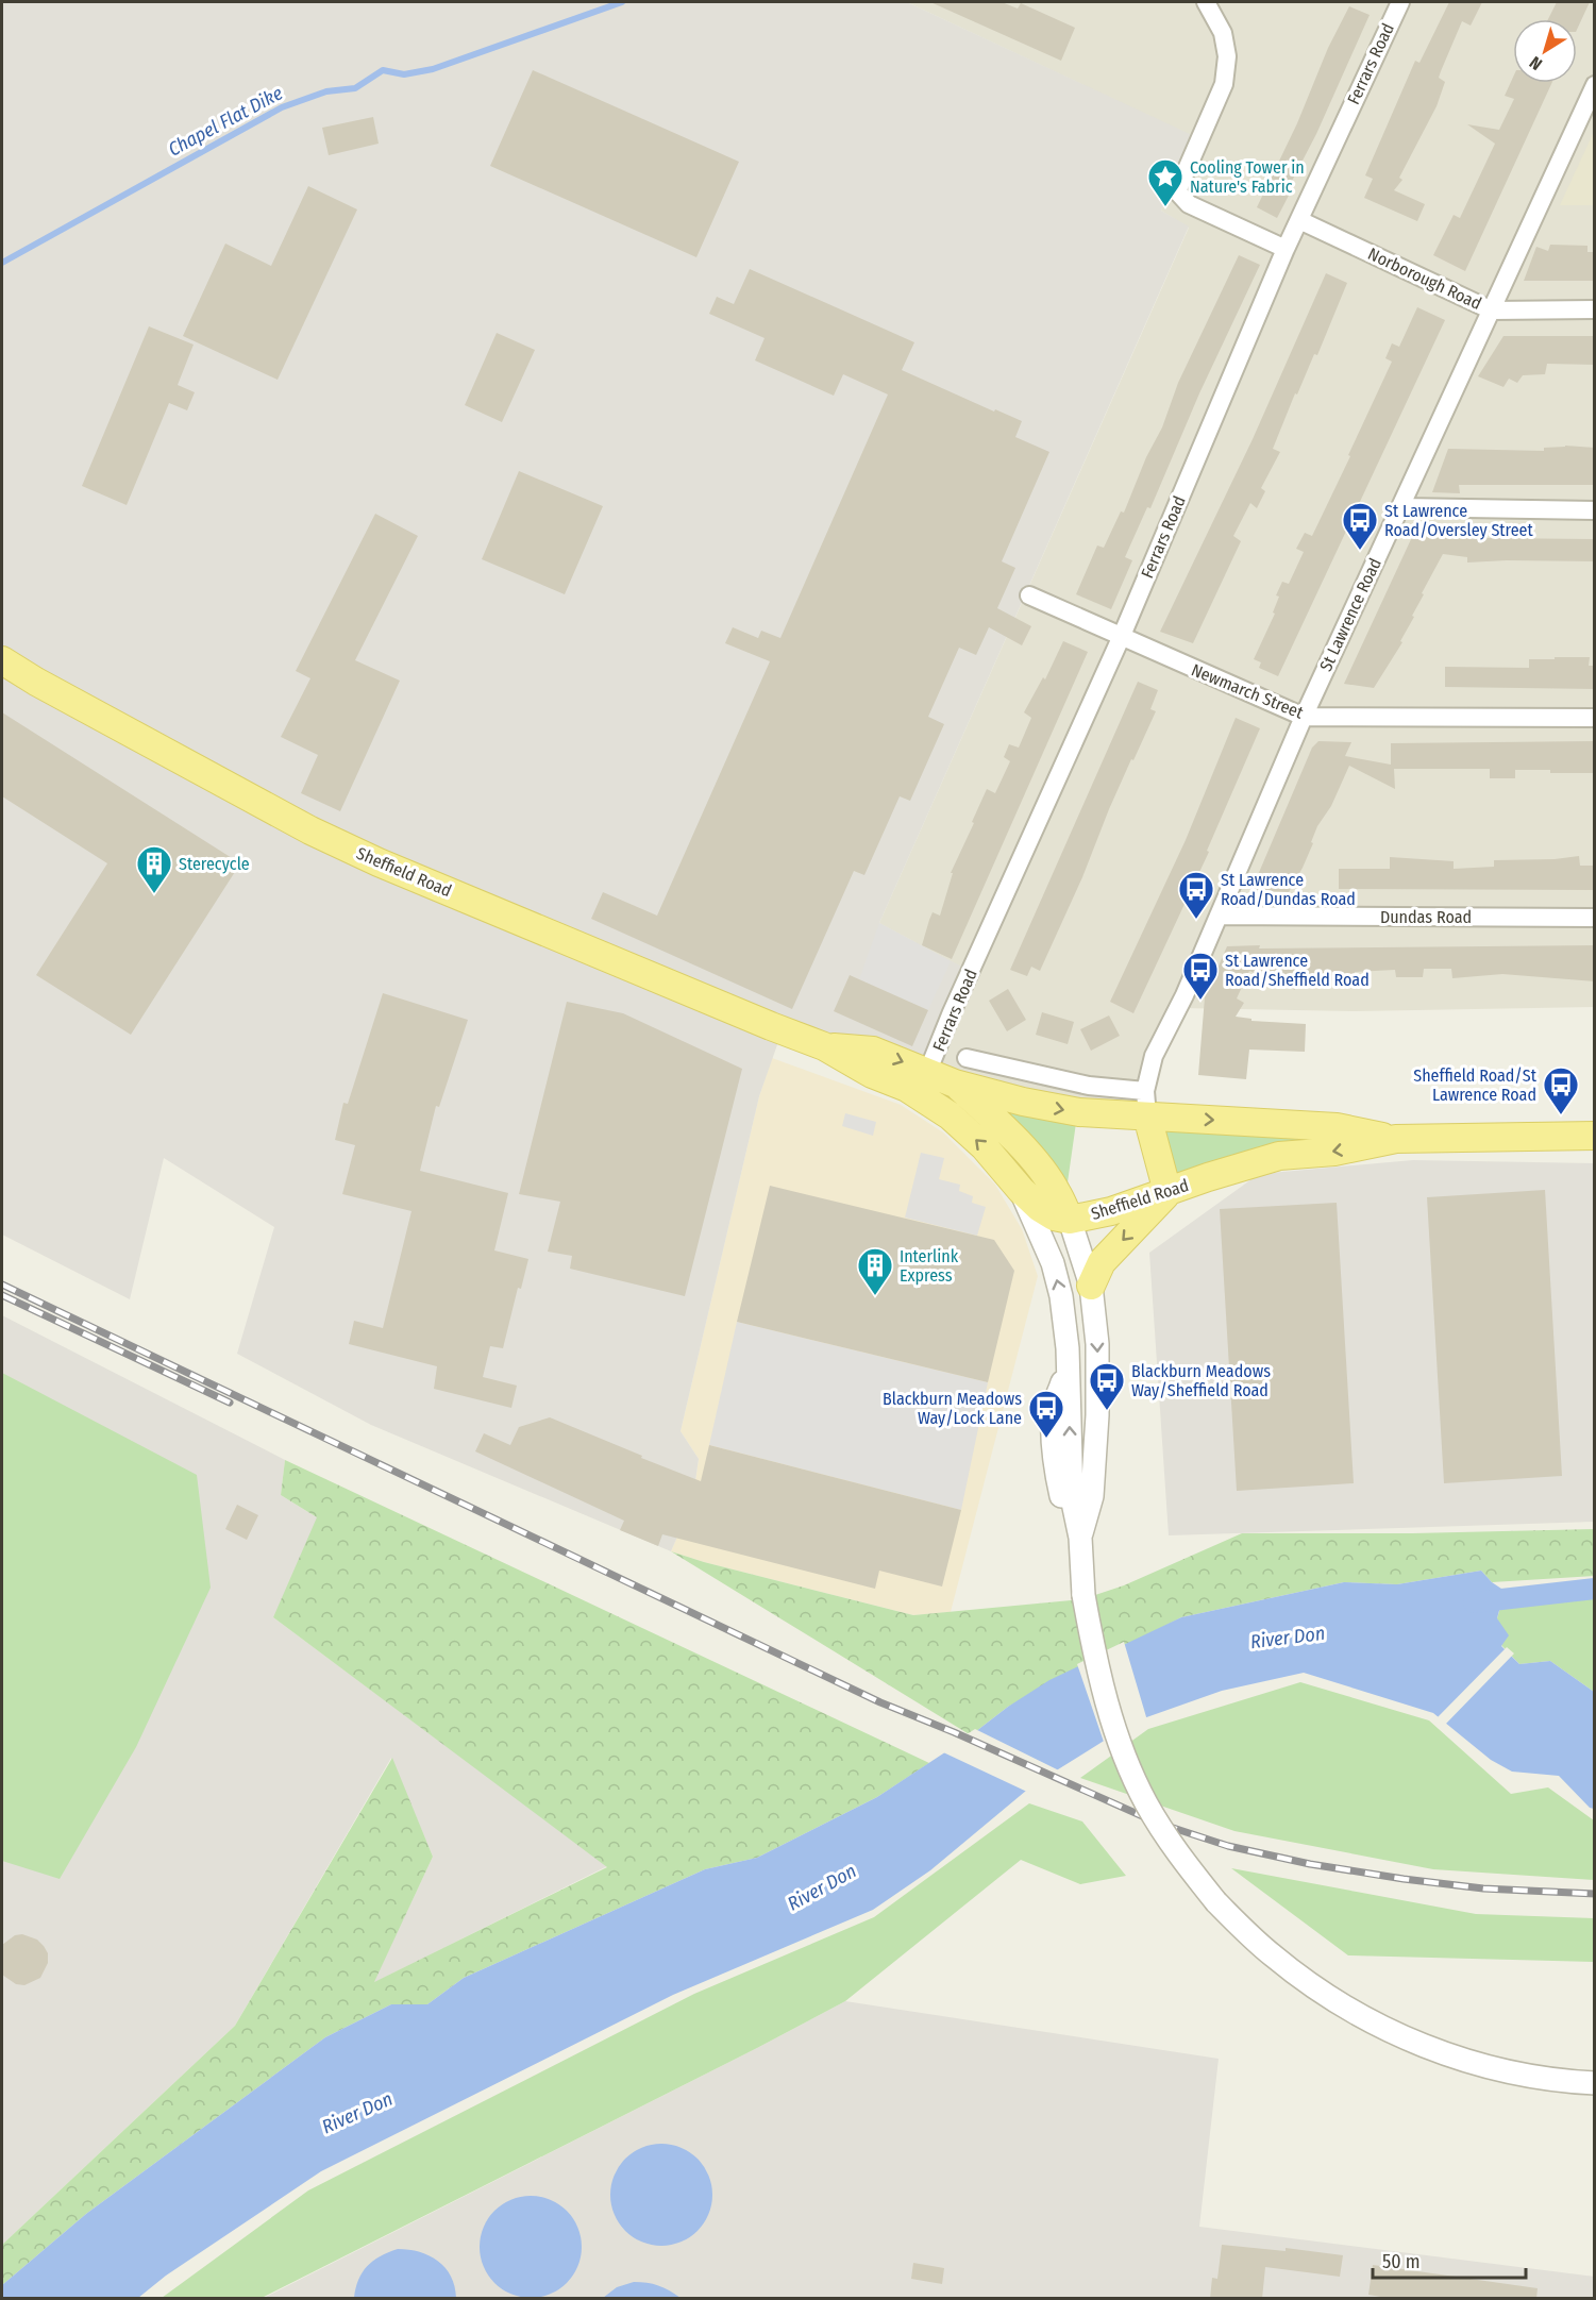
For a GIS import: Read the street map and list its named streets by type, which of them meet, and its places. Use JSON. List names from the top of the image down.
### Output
{
  "streets": {
    "main road": ["Sheffield Road"],
    "street": [
      "Ferrars Road",
      "Norborough Road",
      "St Lawrence Road",
      "Newmarch Street",
      "Dundas Road"
    ]
  },
  "crossings": [
    ["Ferrars Road", "Norborough Road"],
    ["Ferrars Road", "Newmarch Street"],
    ["Ferrars Road", "Sheffield Road"],
    ["Norborough Road", "St Lawrence Road"],
    ["St Lawrence Road", "Newmarch Street"],
    ["St Lawrence Road", "Sheffield Road"],
    ["St Lawrence Road", "Dundas Road"]
  ],
  "water": ["Chapel Flat Dike", "River Don"],
  "places": {
    "place": ["Cooling Tower in Nature's Fabric"],
    "bus stop": [
      "St Lawrence Road/Oversley Street",
      "St Lawrence Road/Dundas Road",
      "St Lawrence Road/Sheffield Road",
      "Sheffield Road/St Lawrence Road",
      "Blackburn Meadows Way/Sheffield Road",
      "Blackburn Meadows Way/Lock Lane"
    ],
    "building": ["Sterecycle", "Interlink Express"]
  },
  "scale_bar": "50 m",
  "north": "bottom left"
}
